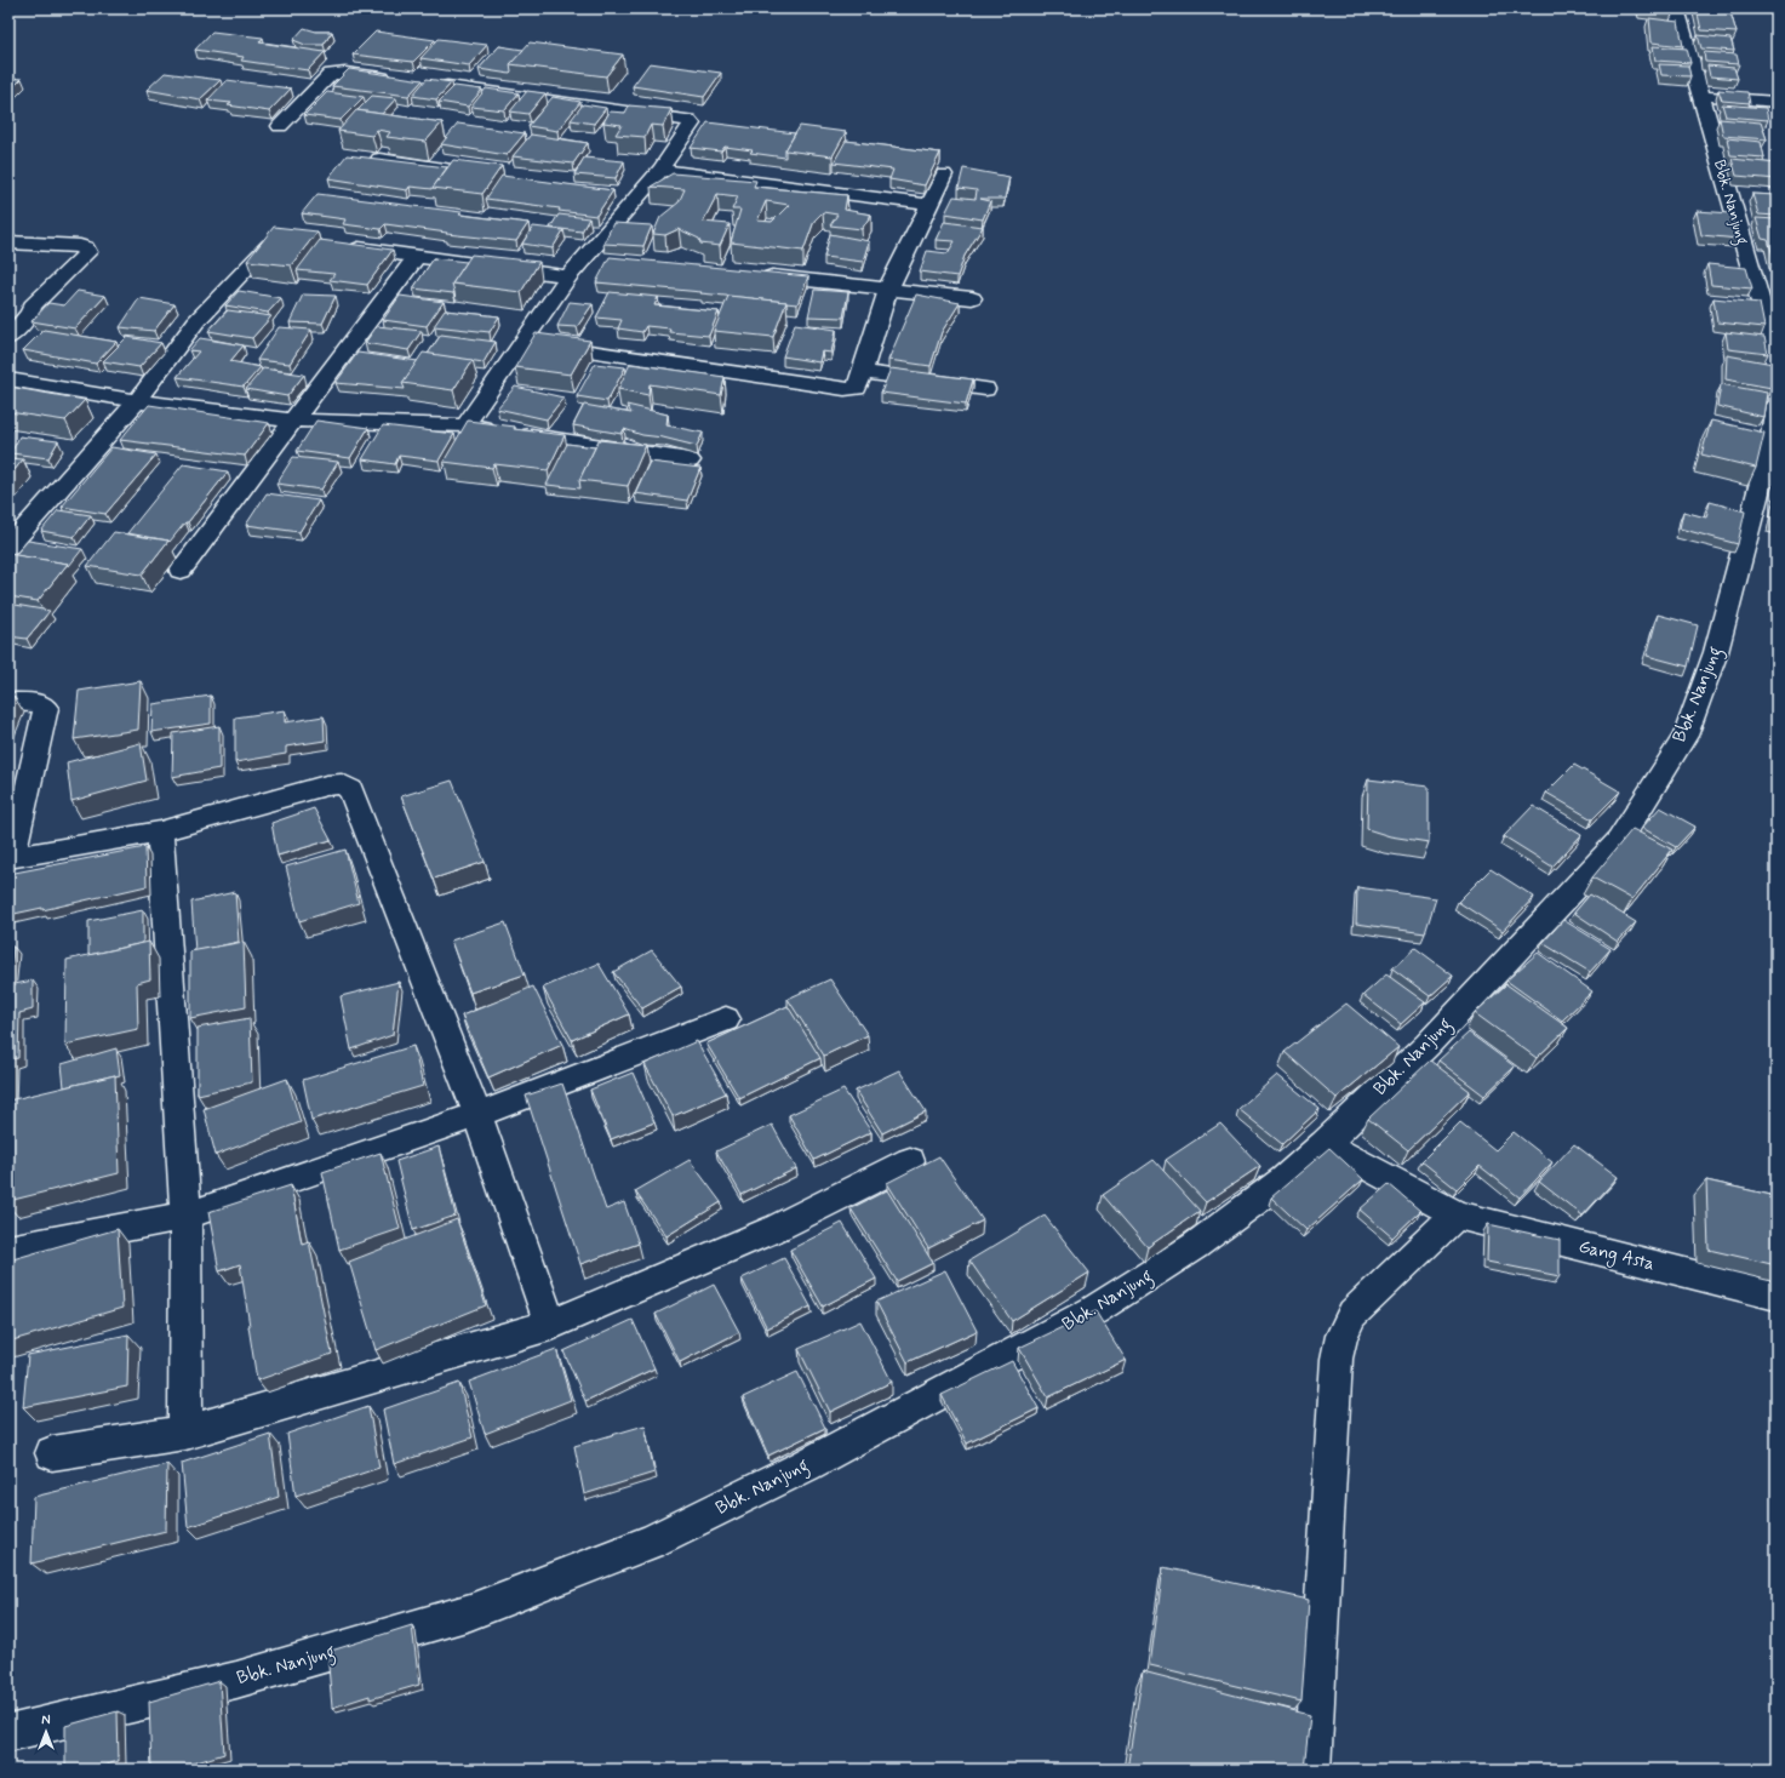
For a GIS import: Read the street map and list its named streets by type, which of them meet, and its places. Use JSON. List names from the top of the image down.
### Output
{
  "streets": {
    "street": ["Bbk. Nanjung", "Gang Asta"]
  },
  "crossings": [
    ["Bbk. Nanjung", "Gang Asta"]
  ],
  "north": "top"
}
